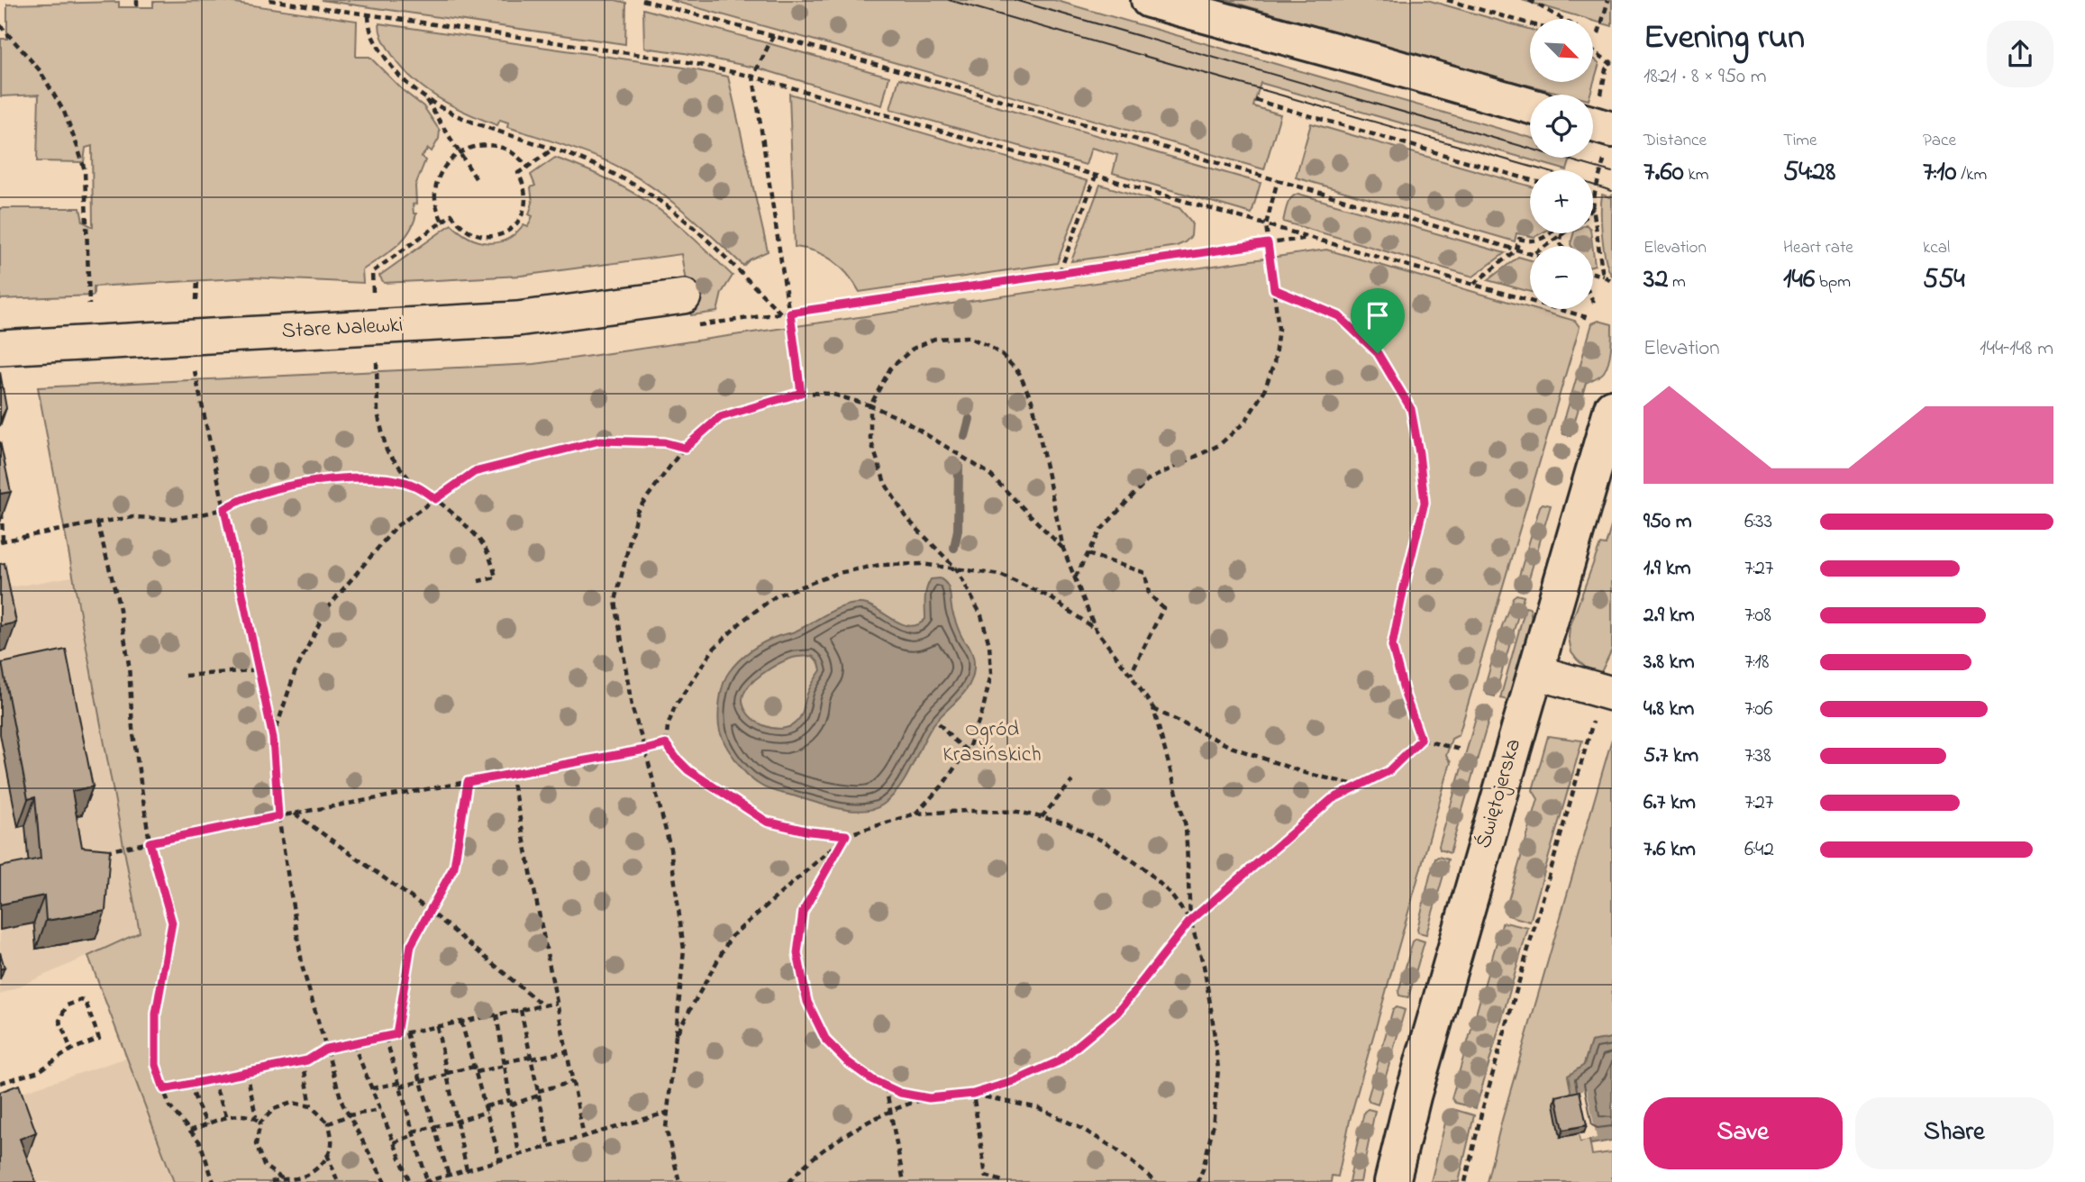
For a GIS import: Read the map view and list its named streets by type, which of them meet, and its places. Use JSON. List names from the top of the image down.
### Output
{
  "streets": {
    "street": ["Stare Nalewki", "Świętojerska"]
  },
  "parks": ["Ogród Krasińskich"],
  "north": "bottom right",
  "page": {
    "heading": ["Evening run", "18:21 · 8 × 950 m"],
    "map_buttons": ["+", "−"],
    "stats": [
      ["Distance", "7.60 km"],
      ["Time", "54:28"],
      ["Pace", "7:10 /km"],
      ["Elevation", "32 m"],
      ["Heart rate", "146 bpm"],
      ["kcal", "554"]
    ],
    "chart": ["Elevation", "144–148 m"],
    "list": [
      {
        "name": "950 m",
        "note": "6:33"
      },
      {
        "name": "1.9 km",
        "note": "7:27"
      },
      {
        "name": "2.9 km",
        "note": "7:08"
      },
      {
        "name": "3.8 km",
        "note": "7:18"
      },
      {
        "name": "4.8 km",
        "note": "7:06"
      },
      {
        "name": "5.7 km",
        "note": "7:38"
      },
      {
        "name": "6.7 km",
        "note": "7:27"
      },
      {
        "name": "7.6 km",
        "note": "6:42"
      }
    ],
    "buttons": ["Save", "Share"]
  }
}
